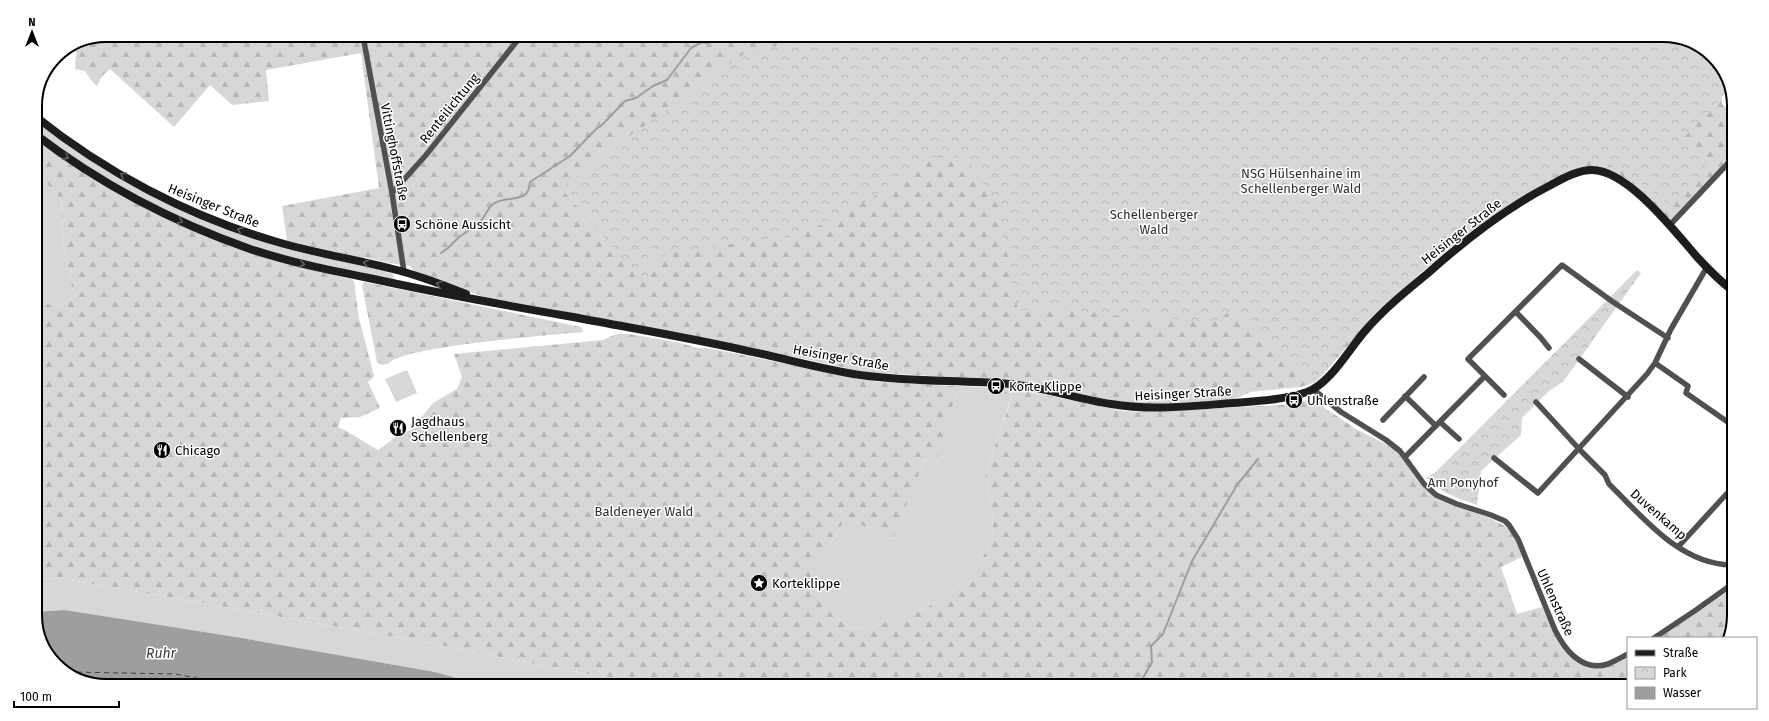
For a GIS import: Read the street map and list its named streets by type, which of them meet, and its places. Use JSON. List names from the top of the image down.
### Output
{
  "streets": {
    "main road": ["Heisinger Straße"],
    "street": [
      "Renteilichtung",
      "Vittinghoffstraße",
      "Duvenkamp",
      "Uhlenstraße"
    ]
  },
  "crossings": [
    ["Renteilichtung", "Vittinghoffstraße"],
    ["Vittinghoffstraße", "Heisinger Straße"],
    ["Heisinger Straße", "Uhlenstraße"]
  ],
  "water": ["Ruhr"],
  "parks": [
    "NSG Hülsenhaine im Schellenberger Wald",
    "Schellenberger Wald",
    "Am Ponyhof",
    "Baldeneyer Wald"
  ],
  "places": {
    "bus stop": ["Schöne Aussicht", "Korte Klippe", "Uhlenstraße"],
    "restaurant": ["Jagdhaus Schellenberg", "Chicago"],
    "place": ["Korteklippe"]
  },
  "legend": ["Straße", "Park", "Wasser"],
  "scale_bar": "100 m",
  "north": "top"
}
